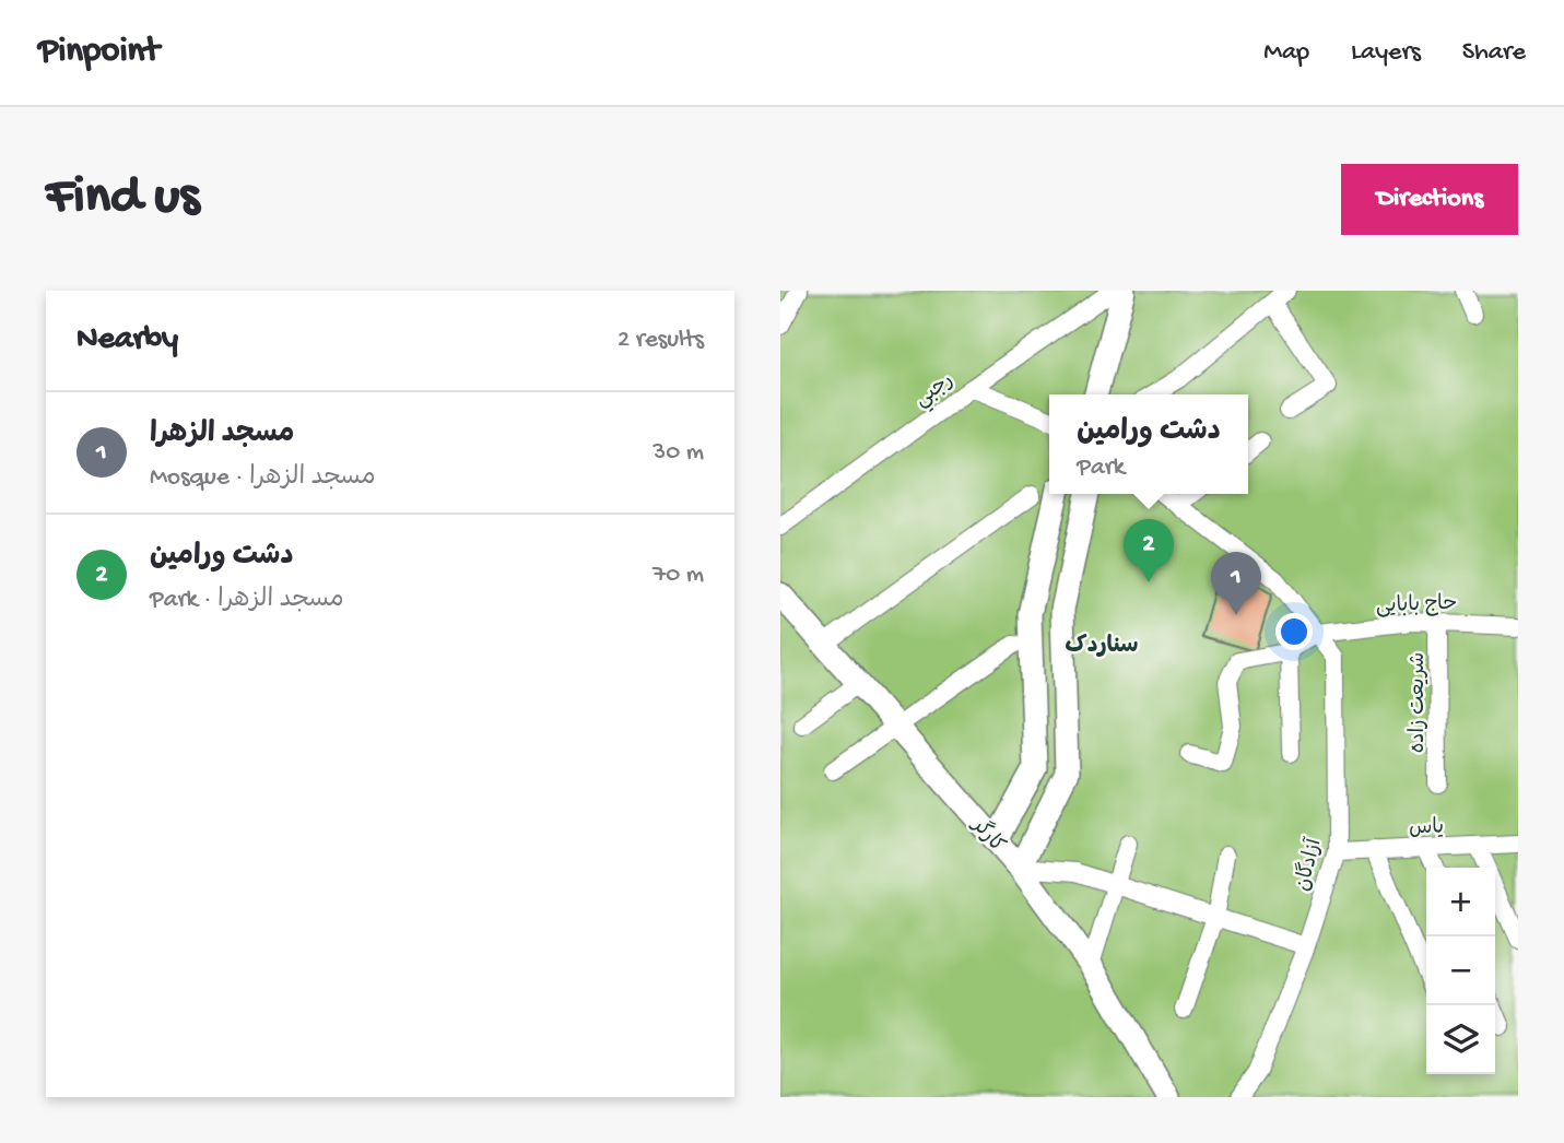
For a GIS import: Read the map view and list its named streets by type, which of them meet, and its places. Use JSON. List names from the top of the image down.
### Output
{
  "streets": {
    "main road": ["کارگر"],
    "street": [
      "رجبي",
      "حاج بابایی",
      "شریعت زاده",
      "یاس",
      "آزادگان"
    ]
  },
  "crossings": [
    ["حاج بابایی", "شریعت زاده"],
    ["حاج بابایی", "آزادگان"],
    ["یاس", "آزادگان"]
  ],
  "districts": ["سناردک"],
  "page": {
    "header": "Pinpoint",
    "nav": ["Map", "Layers", "Share"],
    "buttons": "Directions",
    "title": "Find us",
    "heading": ["Nearby", "2 results"],
    "list": [
      {
        "mark": "1",
        "name": "مسجد الزهرا",
        "note": "Mosque · مسجد الزهرا",
        "value": "30 m"
      },
      {
        "mark": "2",
        "name": "دشت ورامین",
        "note": "Park · مسجد الزهرا",
        "value": "70 m"
      }
    ],
    "popup": ["دشت ورامین", "Park"],
    "pins": ["2", "1"],
    "map_buttons": ["+", "−"]
  }
}
